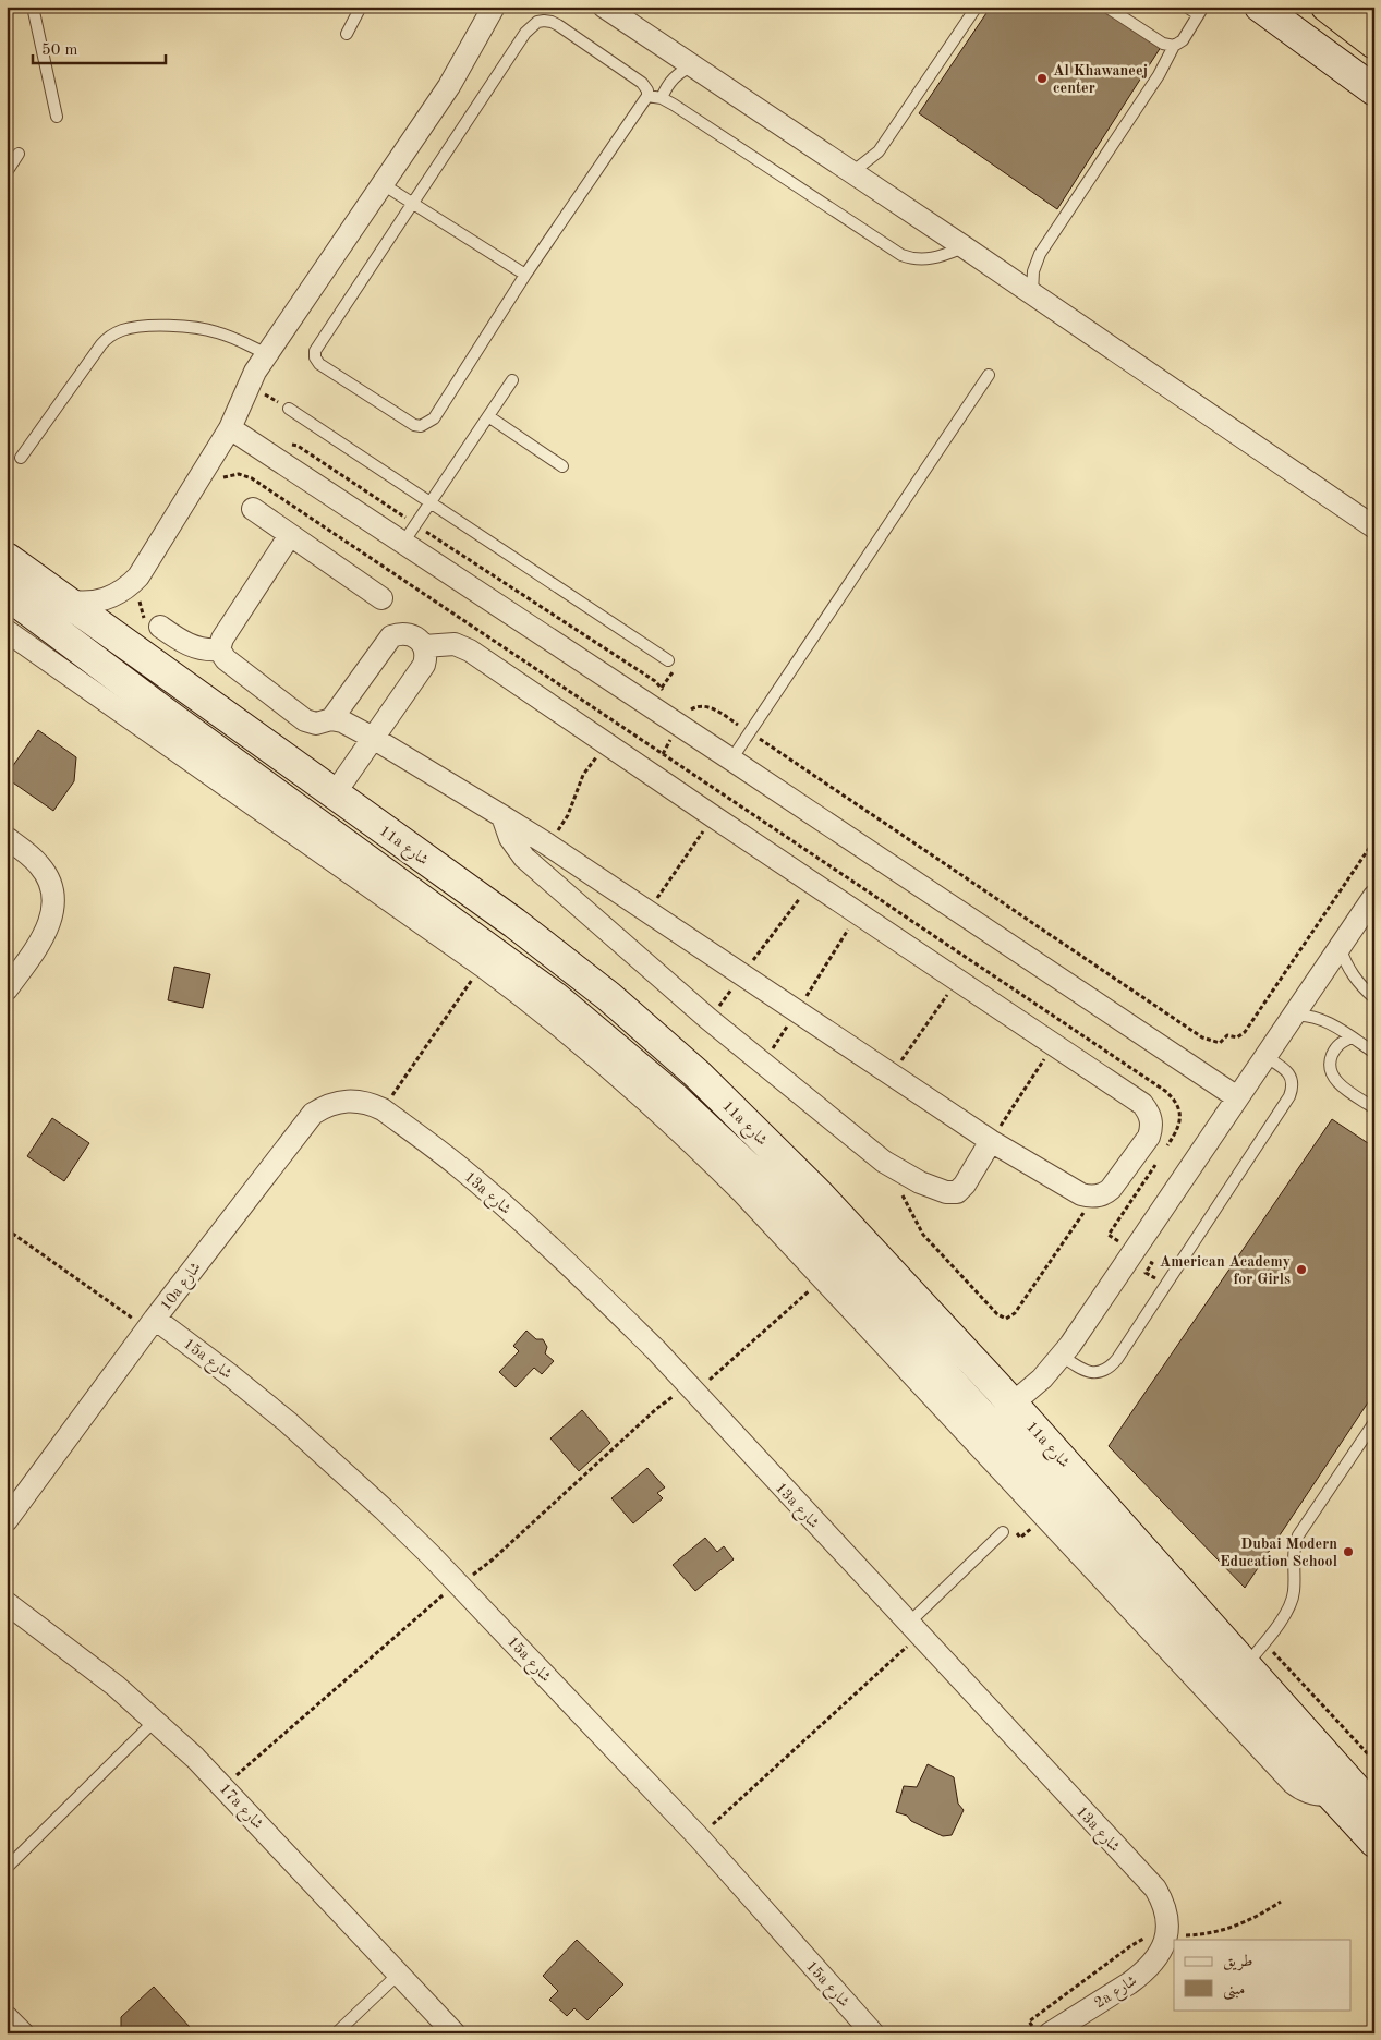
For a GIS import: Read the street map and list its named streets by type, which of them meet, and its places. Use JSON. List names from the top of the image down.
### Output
{
  "streets": {
    "street": [
      "11a شارع",
      "13a شارع",
      "10a شارع",
      "15a شارع",
      "17a شارع",
      "2a شارع"
    ]
  },
  "crossings": [
    ["13a شارع", "10a شارع"],
    ["13a شارع", "2a شارع"],
    ["10a شارع", "15a شارع"]
  ],
  "places": ["Al Khawaneej center", "American Academy for Girls", "Dubai Modern Education School"],
  "legend": ["طريق", "مبنى"],
  "scale_bar": "50 m"
}
